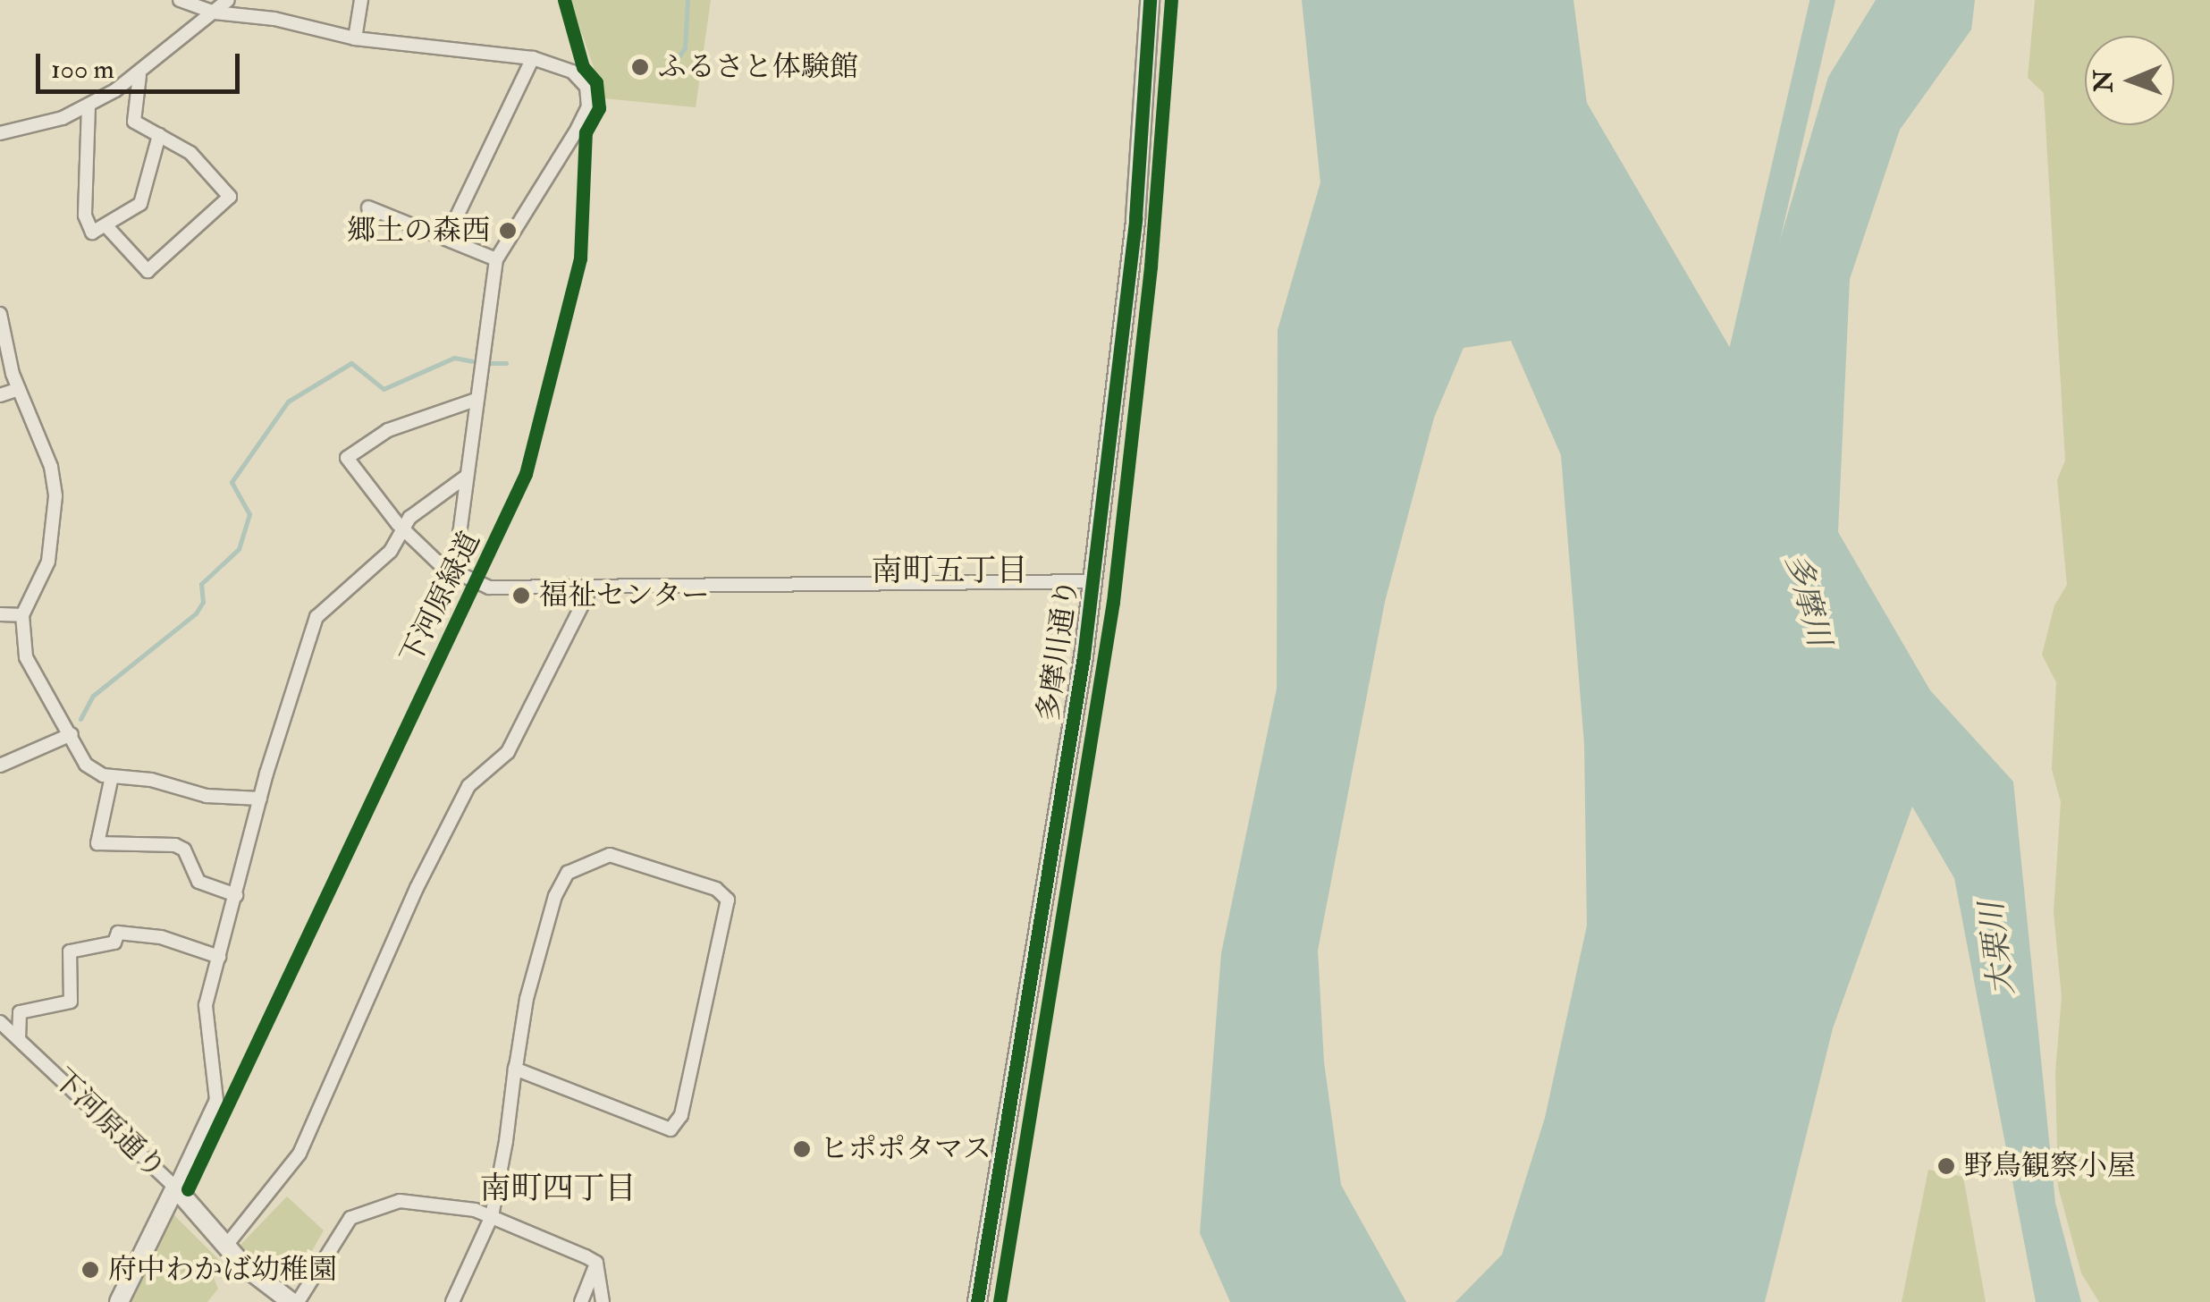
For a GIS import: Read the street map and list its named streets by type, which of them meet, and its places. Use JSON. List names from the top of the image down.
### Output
{
  "streets": {
    "street": ["多摩川通り", "下河原通り"],
    "cycle path": ["下河原緑道"]
  },
  "districts": ["南町五丁目", "南町四丁目"],
  "water": ["多摩川", "大栗川"],
  "places": [
    "ふるさと体験館",
    "郷土の森西",
    "福祉センター",
    "ヒポポタマス",
    "野鳥観察小屋",
    "府中わかば幼稚園"
  ],
  "scale_bar": "100 m",
  "north": "left"
}
